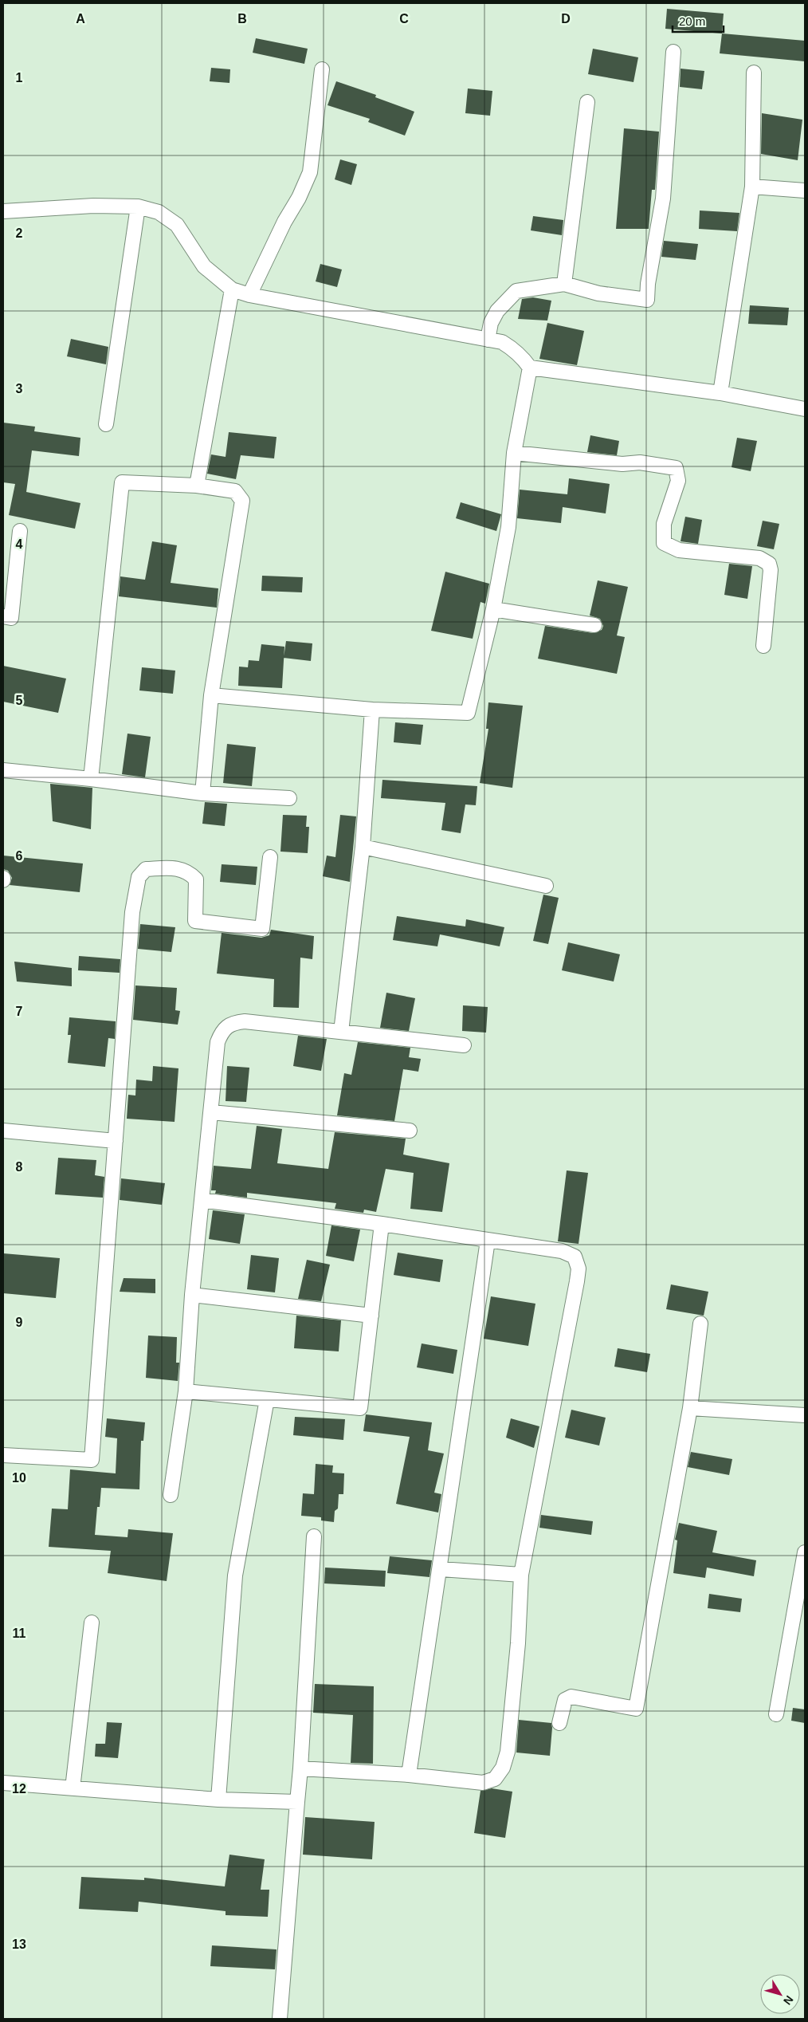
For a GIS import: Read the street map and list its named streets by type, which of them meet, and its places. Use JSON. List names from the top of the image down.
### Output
{
  "scale_bar": "20 m",
  "north": "bottom right",
  "grid": {
    "columns": [
      "A",
      "B",
      "C",
      "D"
    ],
    "rows": [
      "1",
      "2",
      "3",
      "4",
      "5",
      "6",
      "7",
      "8",
      "9",
      "10",
      "11",
      "12",
      "13"
    ]
  }
}
